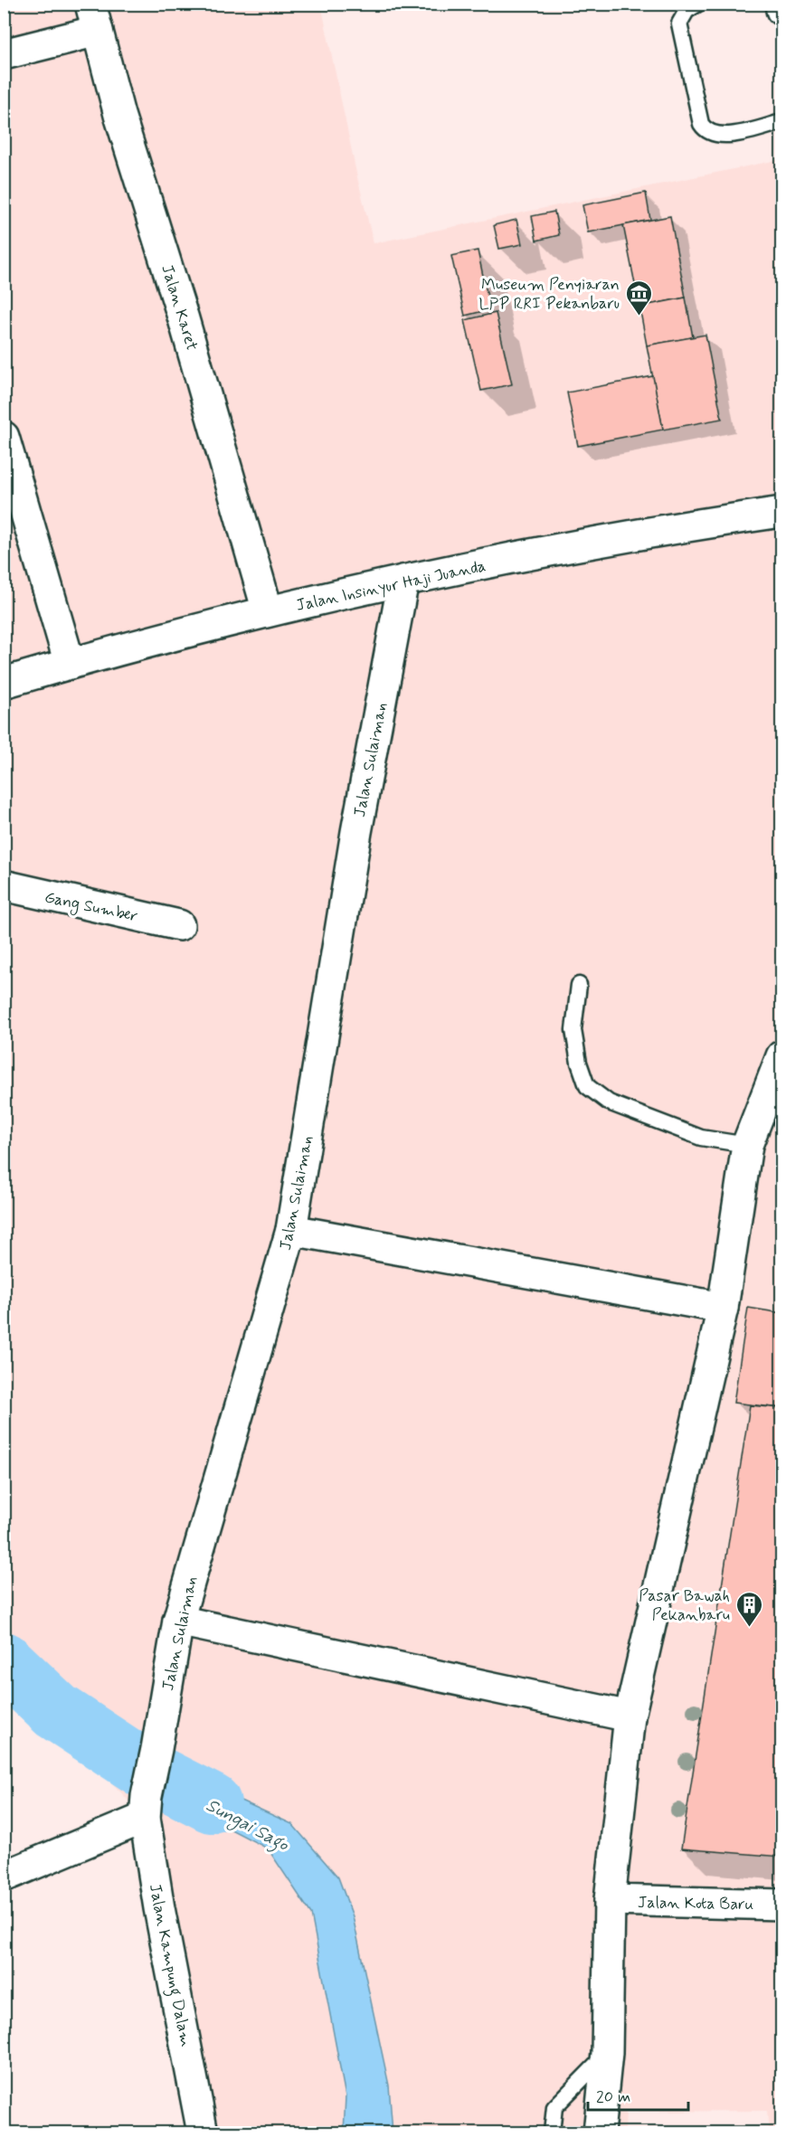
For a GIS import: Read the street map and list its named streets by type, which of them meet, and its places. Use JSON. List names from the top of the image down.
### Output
{
  "streets": {
    "street": [
      "Jalan Karet",
      "Jalan Insinyur Haji Juanda",
      "Jalan Sulaiman",
      "Gang Sumber",
      "Jalan Kota Baru",
      "Jalan Kampung Dalam"
    ]
  },
  "crossings": [
    ["Jalan Karet", "Jalan Insinyur Haji Juanda"],
    ["Jalan Insinyur Haji Juanda", "Jalan Sulaiman"],
    ["Jalan Sulaiman", "Jalan Kampung Dalam"]
  ],
  "water": ["Sungai Sago"],
  "places": {
    "museum": ["Museum Penyiaran LPP RRI Pekanbaru"],
    "building": ["Pasar Bawah Pekanbaru"]
  },
  "scale_bar": "20 m"
}
